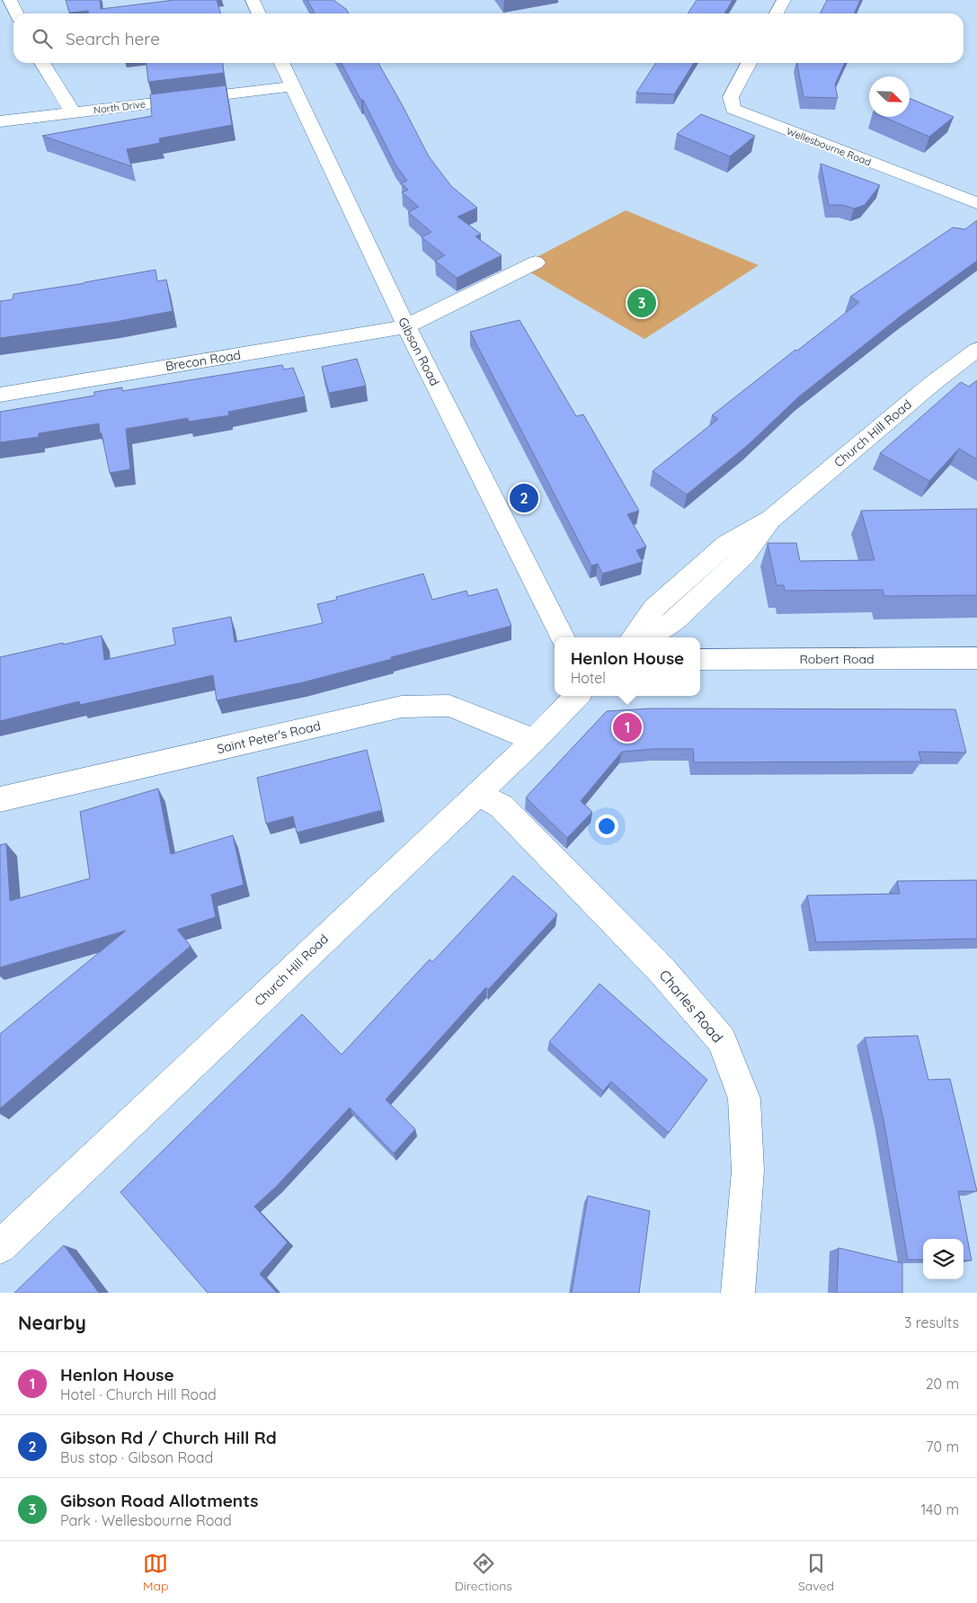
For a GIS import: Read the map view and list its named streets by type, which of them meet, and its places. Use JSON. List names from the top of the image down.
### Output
{
  "streets": {
    "street": [
      "North Drive",
      "Wellesbourne Road",
      "Gibson Road",
      "Brecon Road",
      "Church Hill Road",
      "Robert Road",
      "Saint Peter's Road",
      "Charles Road"
    ]
  },
  "crossings": [
    ["North Drive", "Gibson Road"],
    ["Gibson Road", "Brecon Road"],
    ["Church Hill Road", "Saint Peter's Road"],
    ["Church Hill Road", "Charles Road"]
  ],
  "north": "bottom right",
  "page": {
    "search": "Search here",
    "pins": ["3", "2", "1"],
    "popup": ["Henlon House", "Hotel"],
    "heading": ["Nearby", "3 results"],
    "list": [
      {
        "mark": "1",
        "name": "Henlon House",
        "note": "Hotel · Church Hill Road",
        "value": "20 m"
      },
      {
        "mark": "2",
        "name": "Gibson Rd / Church Hill Rd",
        "note": "Bus stop · Gibson Road",
        "value": "70 m"
      },
      {
        "mark": "3",
        "name": "Gibson Road Allotments",
        "note": "Park · Wellesbourne Road",
        "value": "140 m"
      }
    ],
    "nav": ["Map", "Directions", "Saved"]
  }
}
